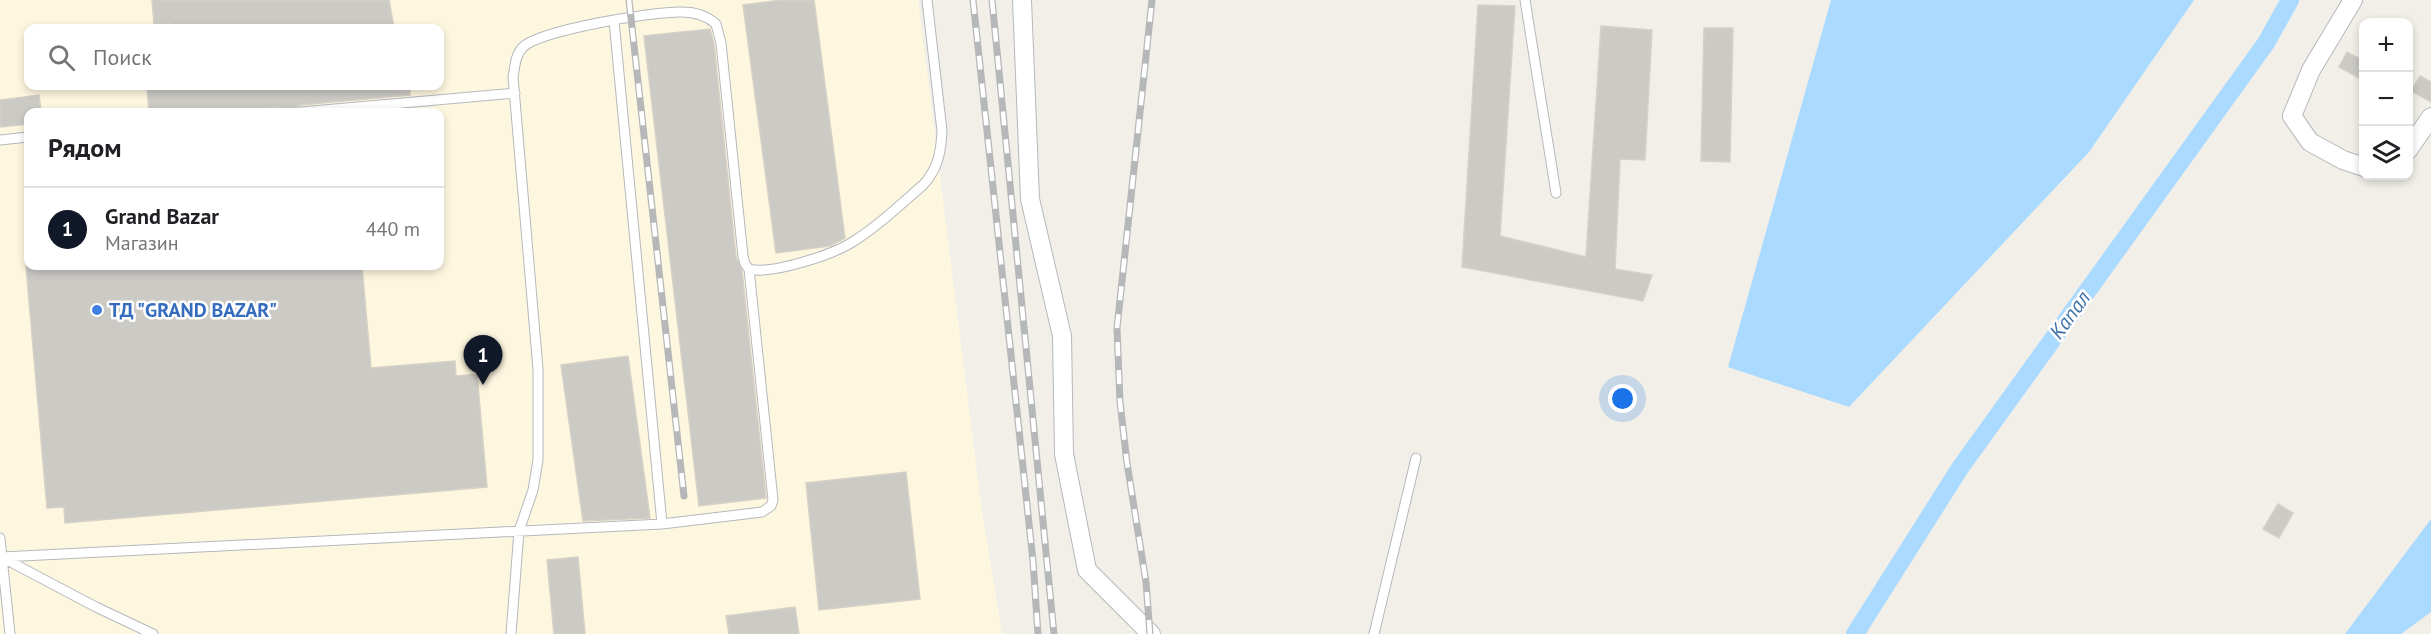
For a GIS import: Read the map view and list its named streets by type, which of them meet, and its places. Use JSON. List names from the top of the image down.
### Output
{
  "water": ["Капал"],
  "places": ["ТД \"GRAND BAZAR\""],
  "page": {
    "map_buttons": ["+", "−"],
    "search": "Поиск",
    "heading": "Рядом",
    "list": [
      {
        "mark": "1",
        "name": "Grand Bazar",
        "note": "Магазин",
        "value": "440 m"
      }
    ],
    "pins": "1"
  }
}
